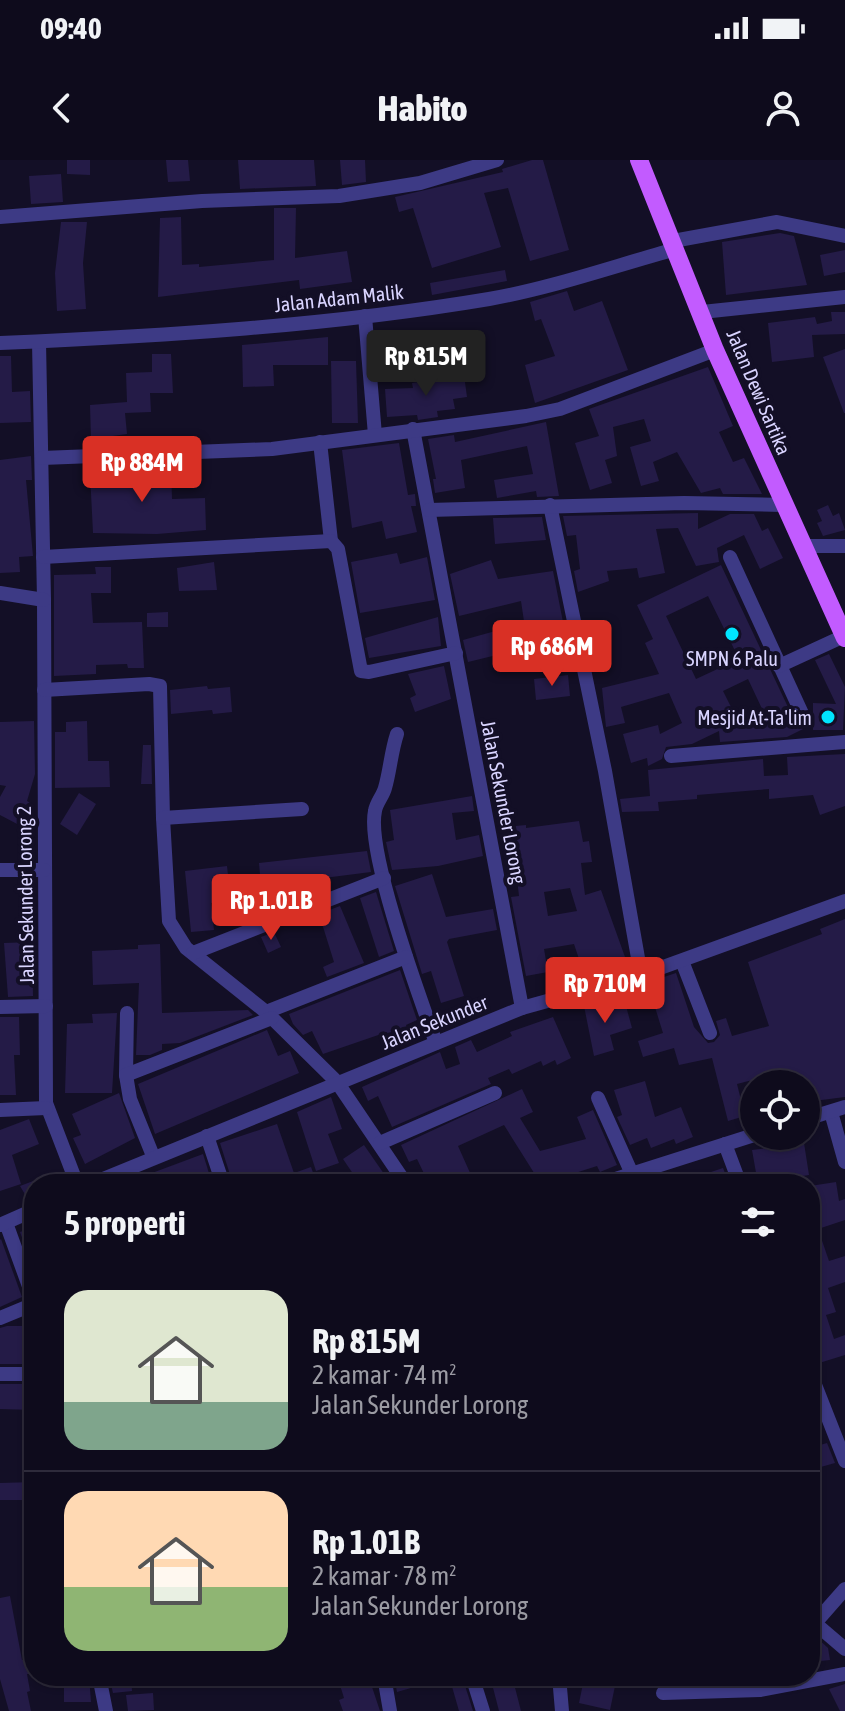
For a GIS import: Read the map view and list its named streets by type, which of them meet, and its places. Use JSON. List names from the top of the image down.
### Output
{
  "streets": {
    "main road": ["Jalan Dewi Sartika"],
    "street": [
      "Jalan Adam Malik",
      "Jalan Sekunder Lorong",
      "Jalan Sekunder Lorong 2",
      "Jalan Sekunder"
    ]
  },
  "crossings": [
    ["Jalan Adam Malik", "Jalan Dewi Sartika"],
    ["Jalan Adam Malik", "Jalan Sekunder Lorong 2"],
    ["Jalan Sekunder Lorong", "Jalan Sekunder"]
  ],
  "places": ["SMPN 6 Palu", "Mesjid At-Ta'lim"],
  "page": {
    "status": "09:40",
    "header": "Habito",
    "price": [
      "Rp 815M",
      "Rp 884M",
      "Rp 686M",
      "Rp 1.01B",
      "Rp 710M"
    ],
    "heading": "5 properti",
    "list": [
      {
        "name": "Rp 815M",
        "note": "2 kamar · 74 m² · Jalan Sekunder Lorong"
      },
      {
        "name": "Rp 1.01B",
        "note": "2 kamar · 78 m² · Jalan Sekunder Lorong"
      }
    ]
  }
}
